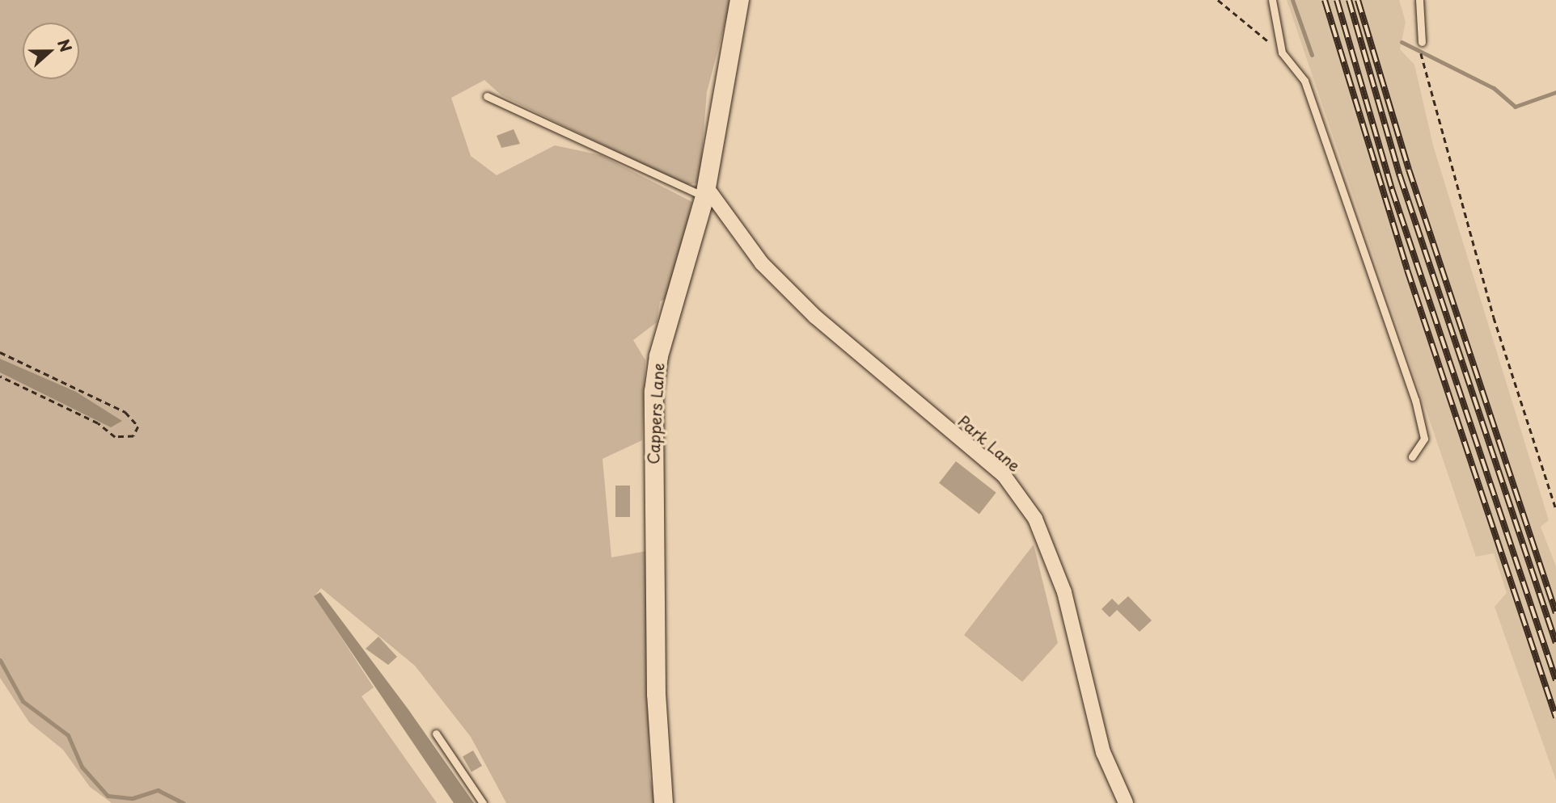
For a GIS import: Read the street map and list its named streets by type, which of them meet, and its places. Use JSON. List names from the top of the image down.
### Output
{
  "streets": {
    "street": ["Cappers Lane", "Park Lane"]
  },
  "crossings": [
    ["Cappers Lane", "Park Lane"]
  ],
  "north": "right"
}
